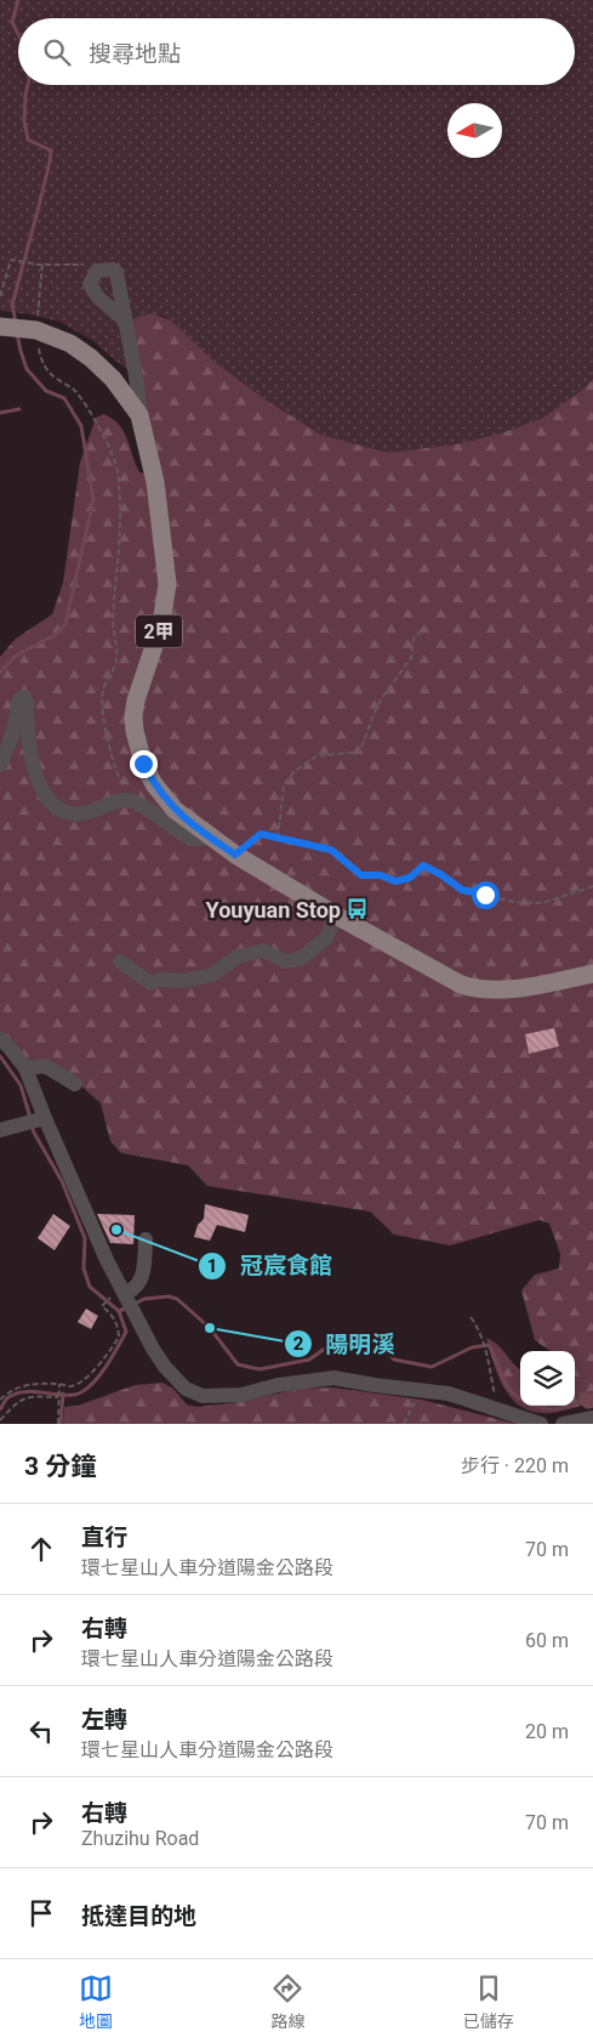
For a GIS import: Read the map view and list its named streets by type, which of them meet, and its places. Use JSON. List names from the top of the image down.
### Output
{
  "streets": {
    "main road": ["2甲"]
  },
  "places": {
    "bus stop": ["Youyuan Stop"],
    "other": ["冠宸食館", "陽明溪"]
  },
  "north": "left",
  "page": {
    "search": "搜尋地點",
    "heading": ["3 分鐘", "步行 · 220 m"],
    "list": [
      ["直行", "環七星山人車分道陽金公路段", "70 m"],
      ["右轉", "環七星山人車分道陽金公路段", "60 m"],
      ["左轉", "環七星山人車分道陽金公路段", "20 m"],
      ["右轉", "Zhuzihu Road", "70 m"],
      "抵達目的地"
    ],
    "nav": ["地圖", "路線", "已儲存"]
  }
}
